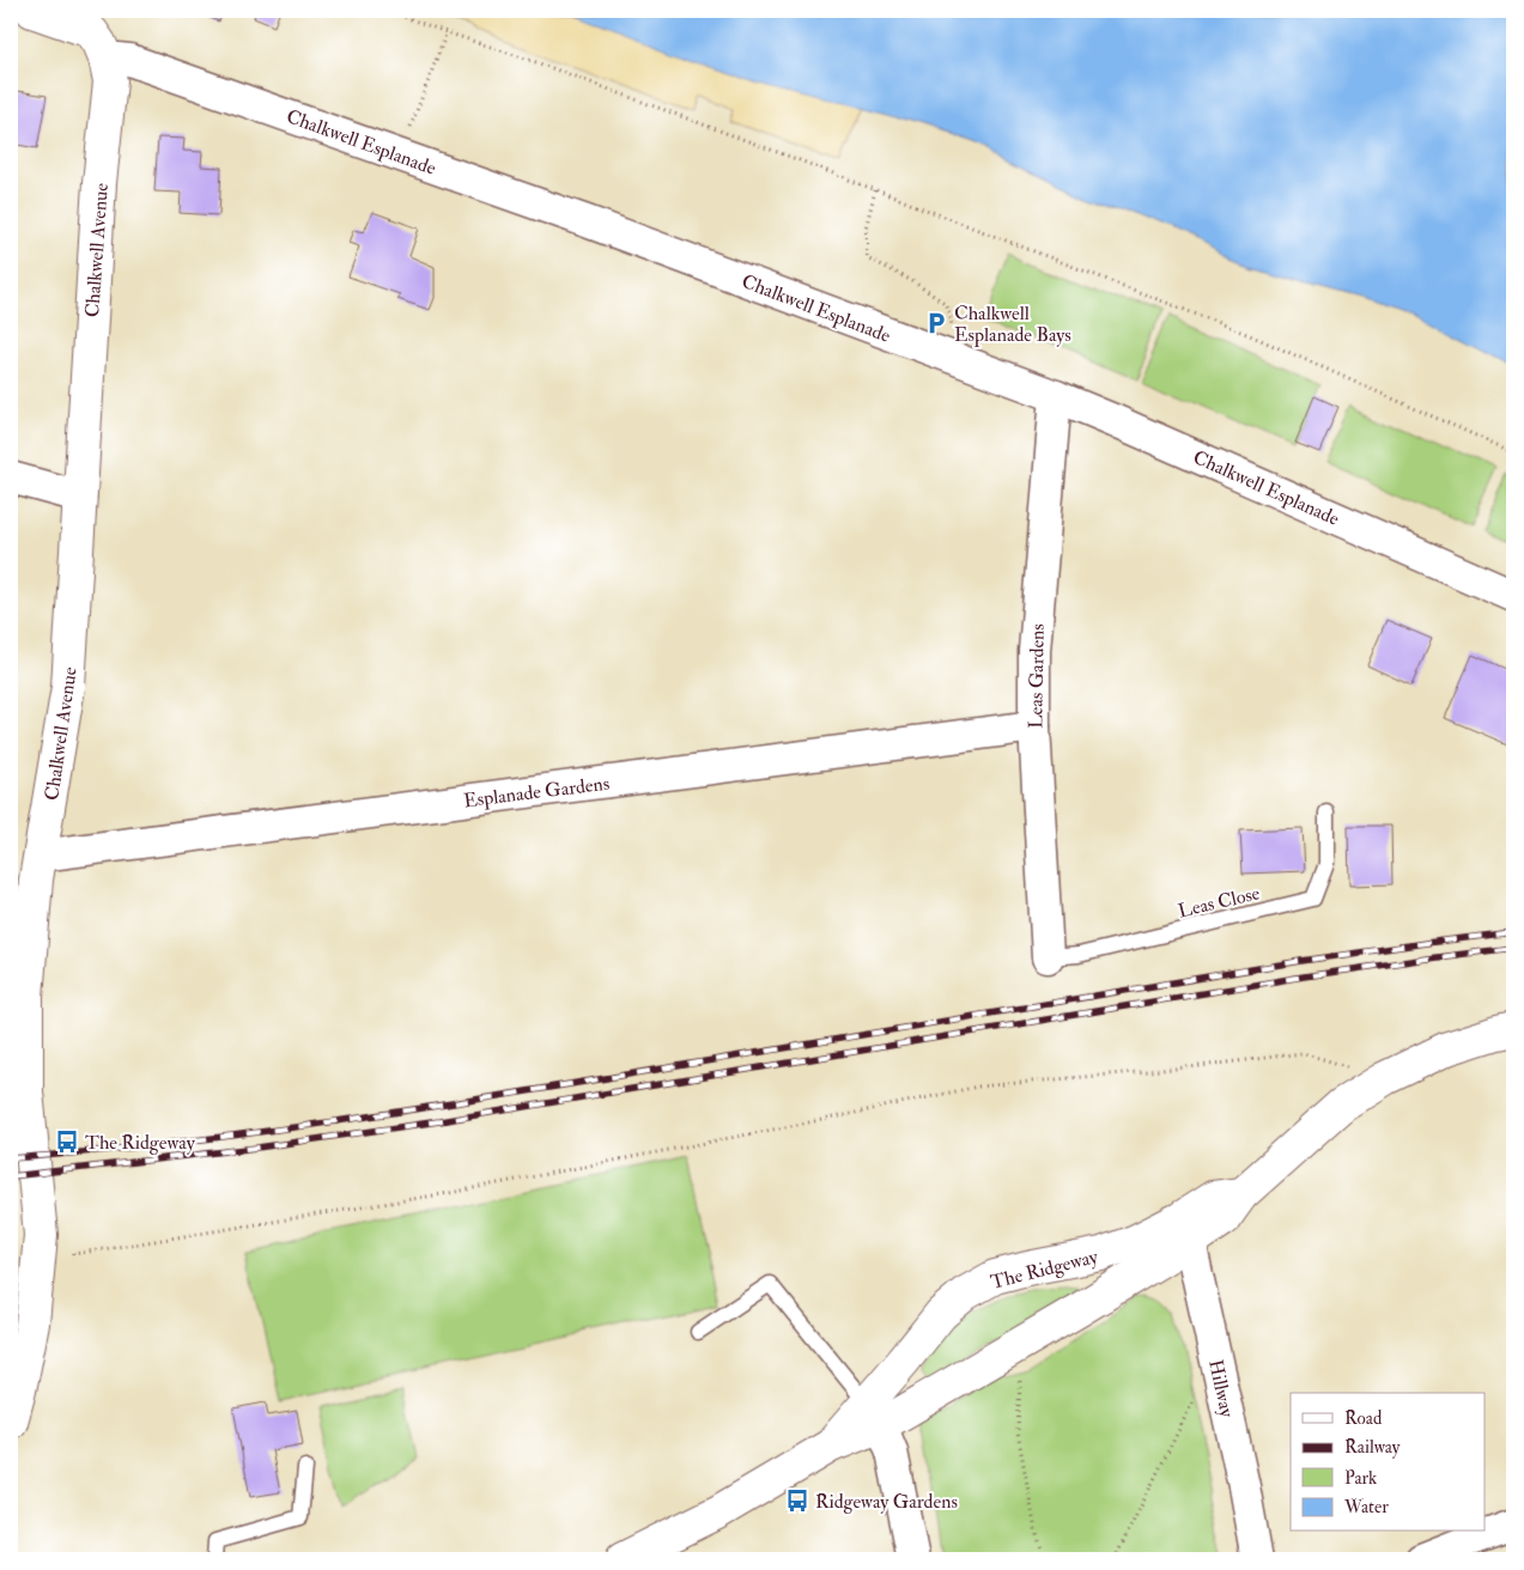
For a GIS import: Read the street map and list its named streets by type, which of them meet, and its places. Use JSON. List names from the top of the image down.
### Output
{
  "streets": {
    "street": [
      "Chalkwell Esplanade",
      "Chalkwell Avenue",
      "Leas Gardens",
      "Esplanade Gardens",
      "The Ridgeway",
      "Hillway"
    ],
    "lane": ["Leas Close"]
  },
  "crossings": [
    ["Chalkwell Esplanade", "Chalkwell Avenue"],
    ["Chalkwell Esplanade", "Leas Gardens"],
    ["Chalkwell Avenue", "Esplanade Gardens"],
    ["Leas Gardens", "Esplanade Gardens"],
    ["Leas Gardens", "Leas Close"],
    ["The Ridgeway", "Hillway"]
  ],
  "places": {
    "parking": ["Chalkwell Esplanade Bays"],
    "bus stop": ["The Ridgeway", "Ridgeway Gardens"]
  },
  "legend": [
    "Road",
    "Railway",
    "Park",
    "Water"
  ]
}
